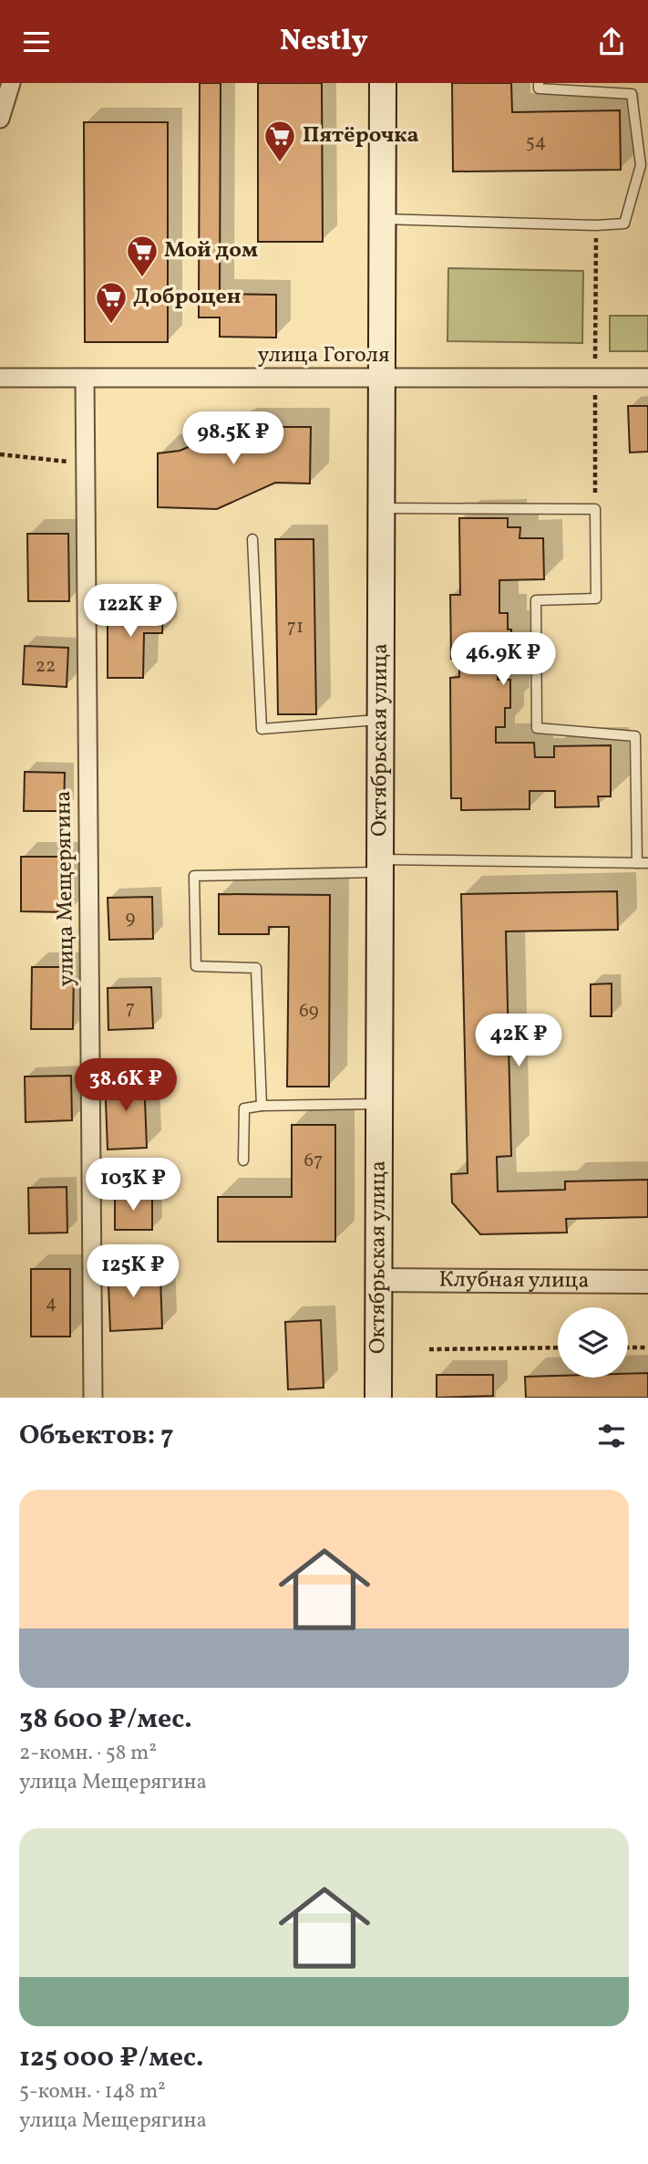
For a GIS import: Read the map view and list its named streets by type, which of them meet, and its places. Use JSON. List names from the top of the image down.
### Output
{
  "streets": {
    "main road": ["Октябрьская улица"],
    "street": ["улица Гоголя", "улица Мещерягина", "Клубная улица"]
  },
  "crossings": [
    ["улица Гоголя", "Октябрьская улица"],
    ["улица Гоголя", "улица Мещерягина"],
    ["Октябрьская улица", "Клубная улица"]
  ],
  "places": {
    "supermarket": ["Пятёрочка", "Мой дом", "Доброцен"]
  },
  "house_numbers": [
    "54",
    "71",
    "22",
    "9",
    "7",
    "69",
    "67",
    "4"
  ],
  "page": {
    "header": "Nestly",
    "price": [
      "98.5K ₽",
      "122K ₽",
      "46.9K ₽",
      "42K ₽",
      "38.6K ₽",
      "103K ₽",
      "125K ₽"
    ],
    "heading": "Объектов: 7",
    "list": [
      {
        "name": "38 600 ₽/мес.",
        "note": "2-комн. · 58 m² · улица Мещерягина"
      },
      {
        "name": "125 000 ₽/мес.",
        "note": "5-комн. · 148 m² · улица Мещерягина"
      }
    ]
  }
}
